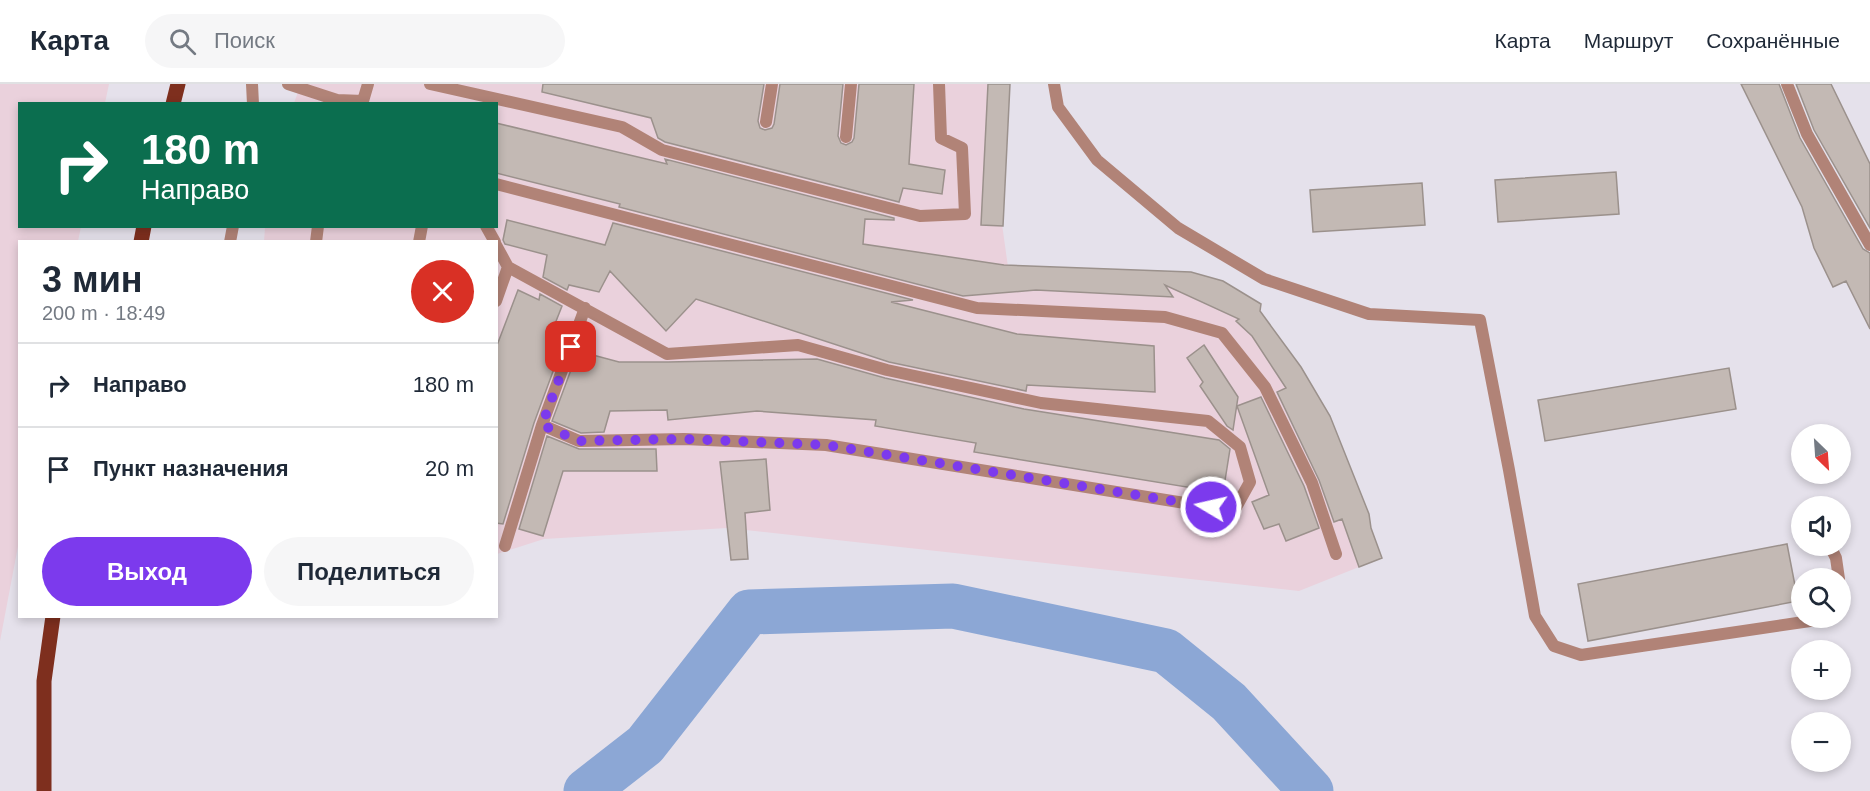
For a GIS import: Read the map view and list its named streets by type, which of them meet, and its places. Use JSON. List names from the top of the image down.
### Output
{
  "north": "bottom right",
  "page": {
    "header": "Карта",
    "search": "Поиск",
    "nav": ["Карта", "Маршрут", "Сохранённые"],
    "turn": ["180 m", "Направо"],
    "heading": ["3 мин", "200 m · 18:49"],
    "list": [
      {
        "name": "Направо",
        "value": "180 m"
      },
      {
        "name": "Пункт назначения",
        "value": "20 m"
      }
    ],
    "map_buttons": ["+", "−"],
    "buttons": ["Выход", "Поделиться"]
  }
}
